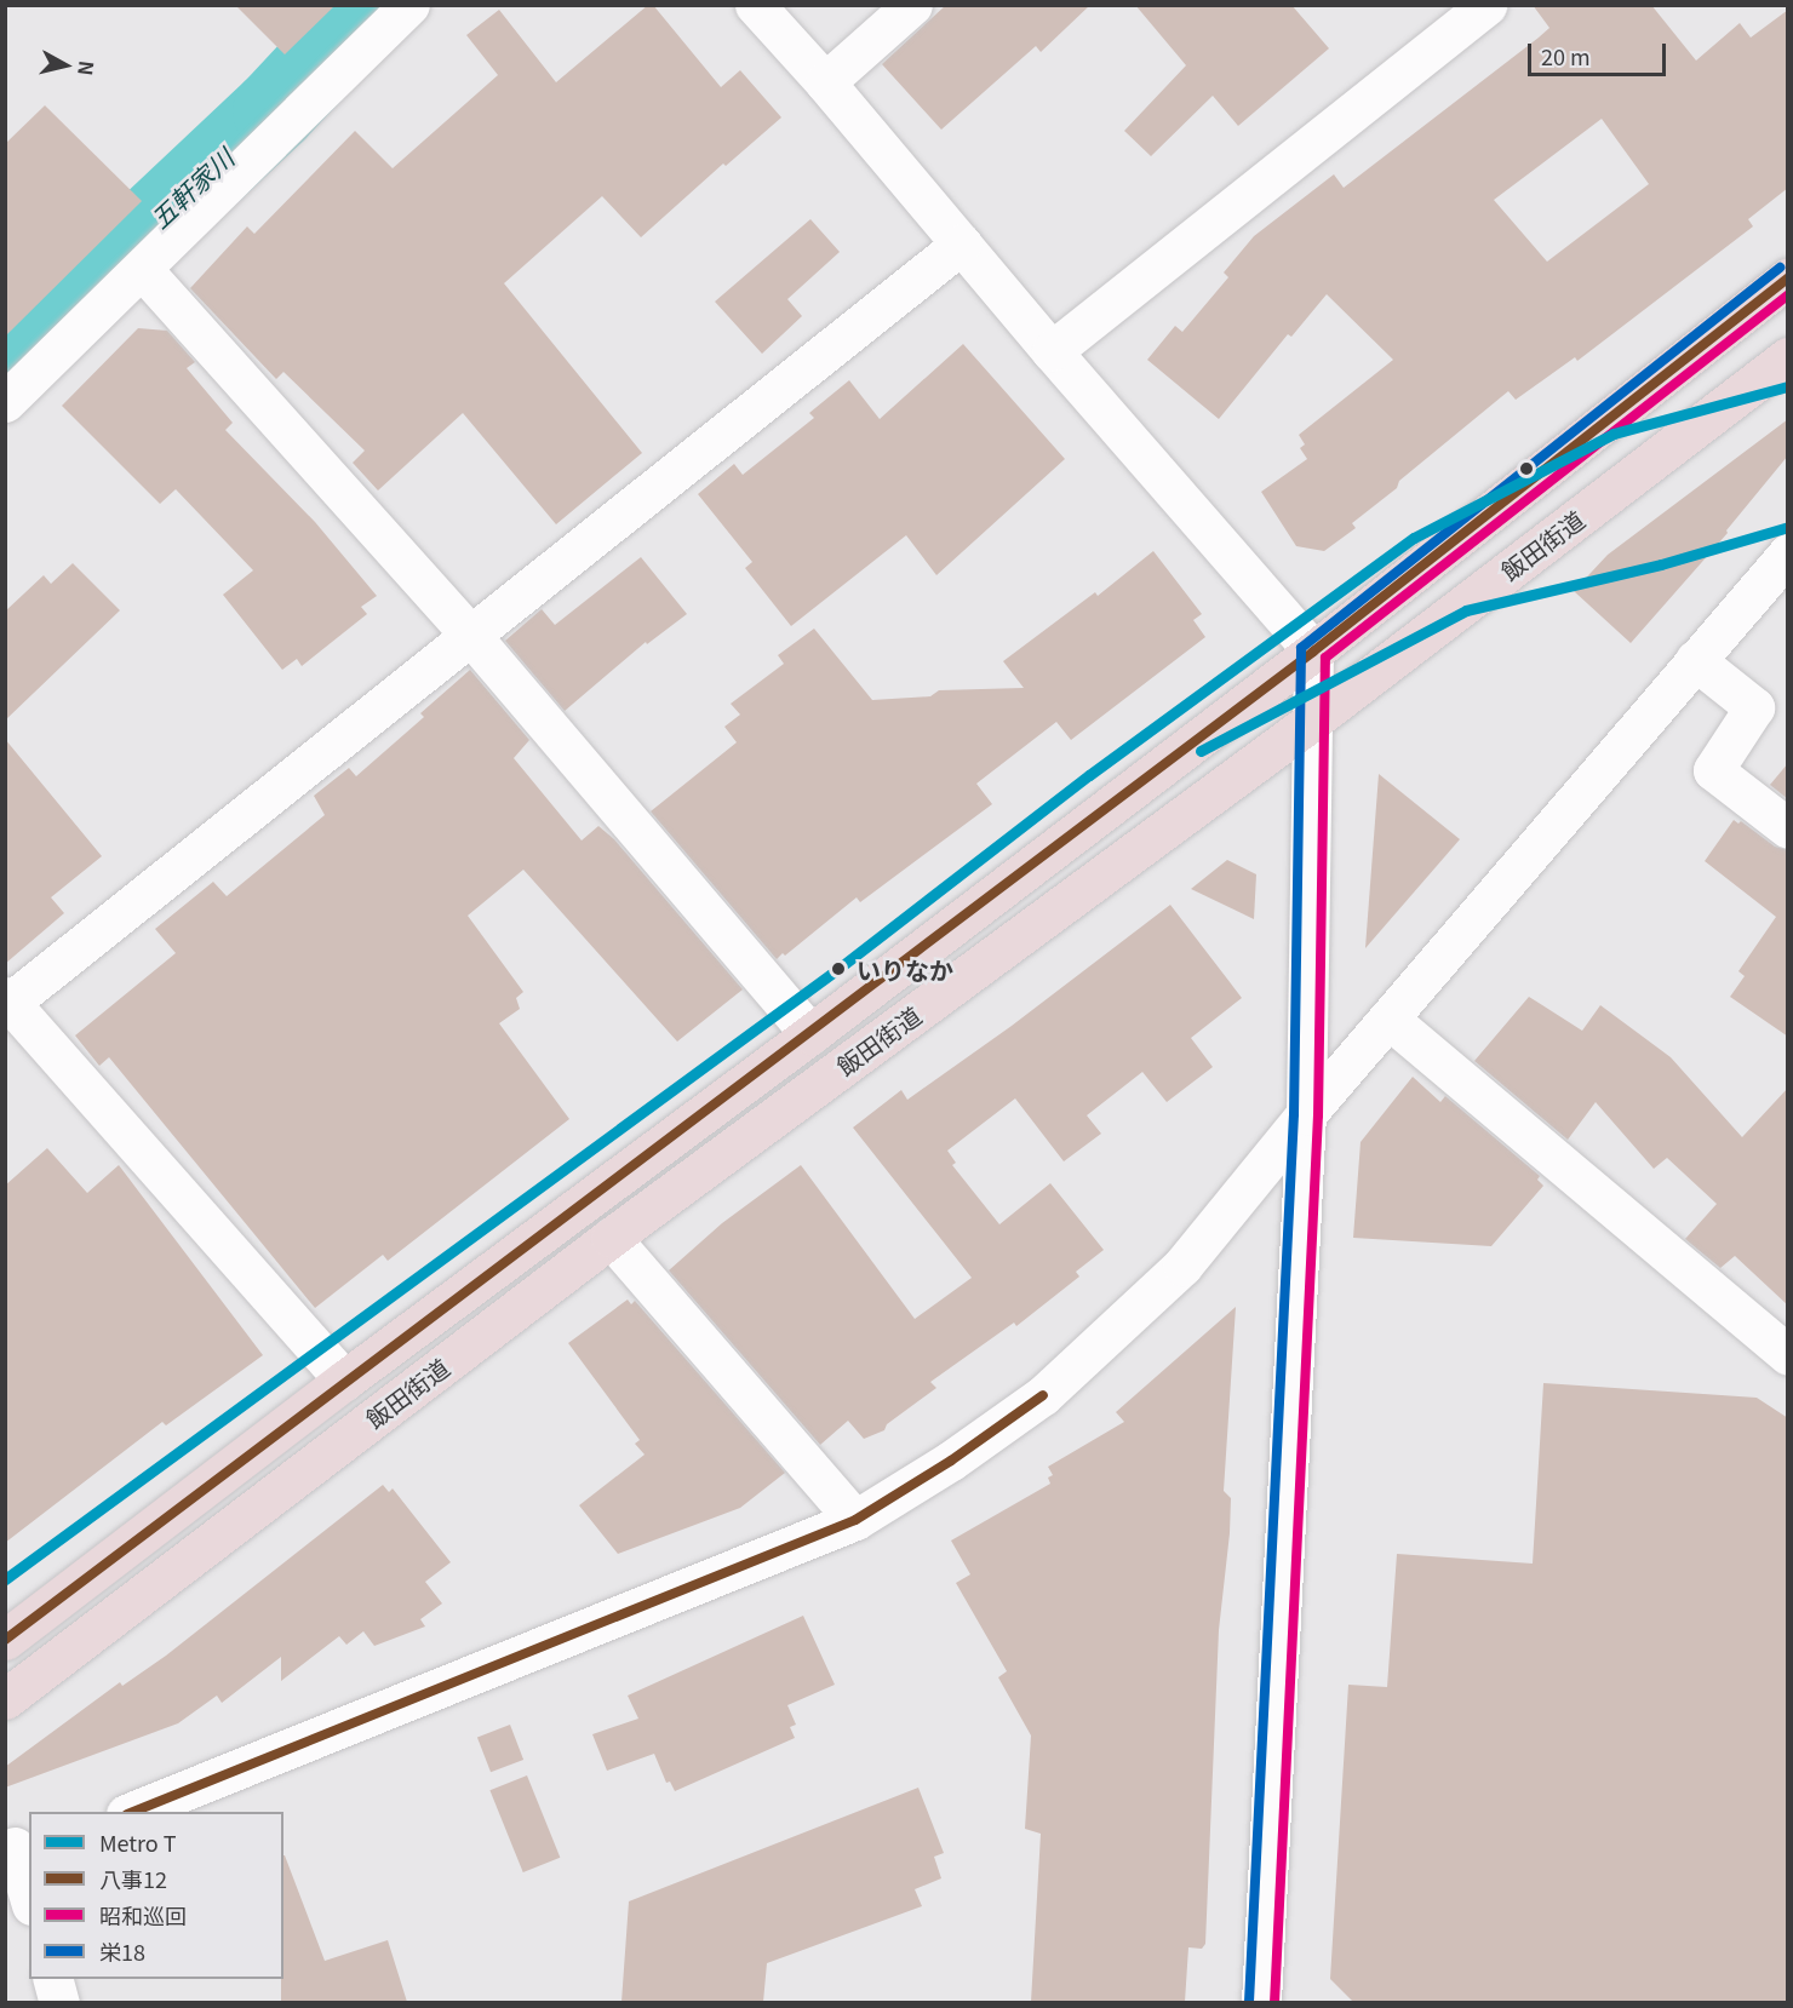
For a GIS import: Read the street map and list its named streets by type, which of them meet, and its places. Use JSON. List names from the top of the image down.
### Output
{
  "streets": {
    "highway": ["飯田街道"]
  },
  "water": ["五軒家川"],
  "places": ["いりなか"],
  "lines": [
    "transit line 栄18",
    "transit line 八事12",
    "transit line 昭和巡回",
    "metro line T"
  ],
  "legend": [
    "Metro T",
    "八事12",
    "昭和巡回",
    "栄18"
  ],
  "scale_bar": "20 m",
  "north": "right"
}
